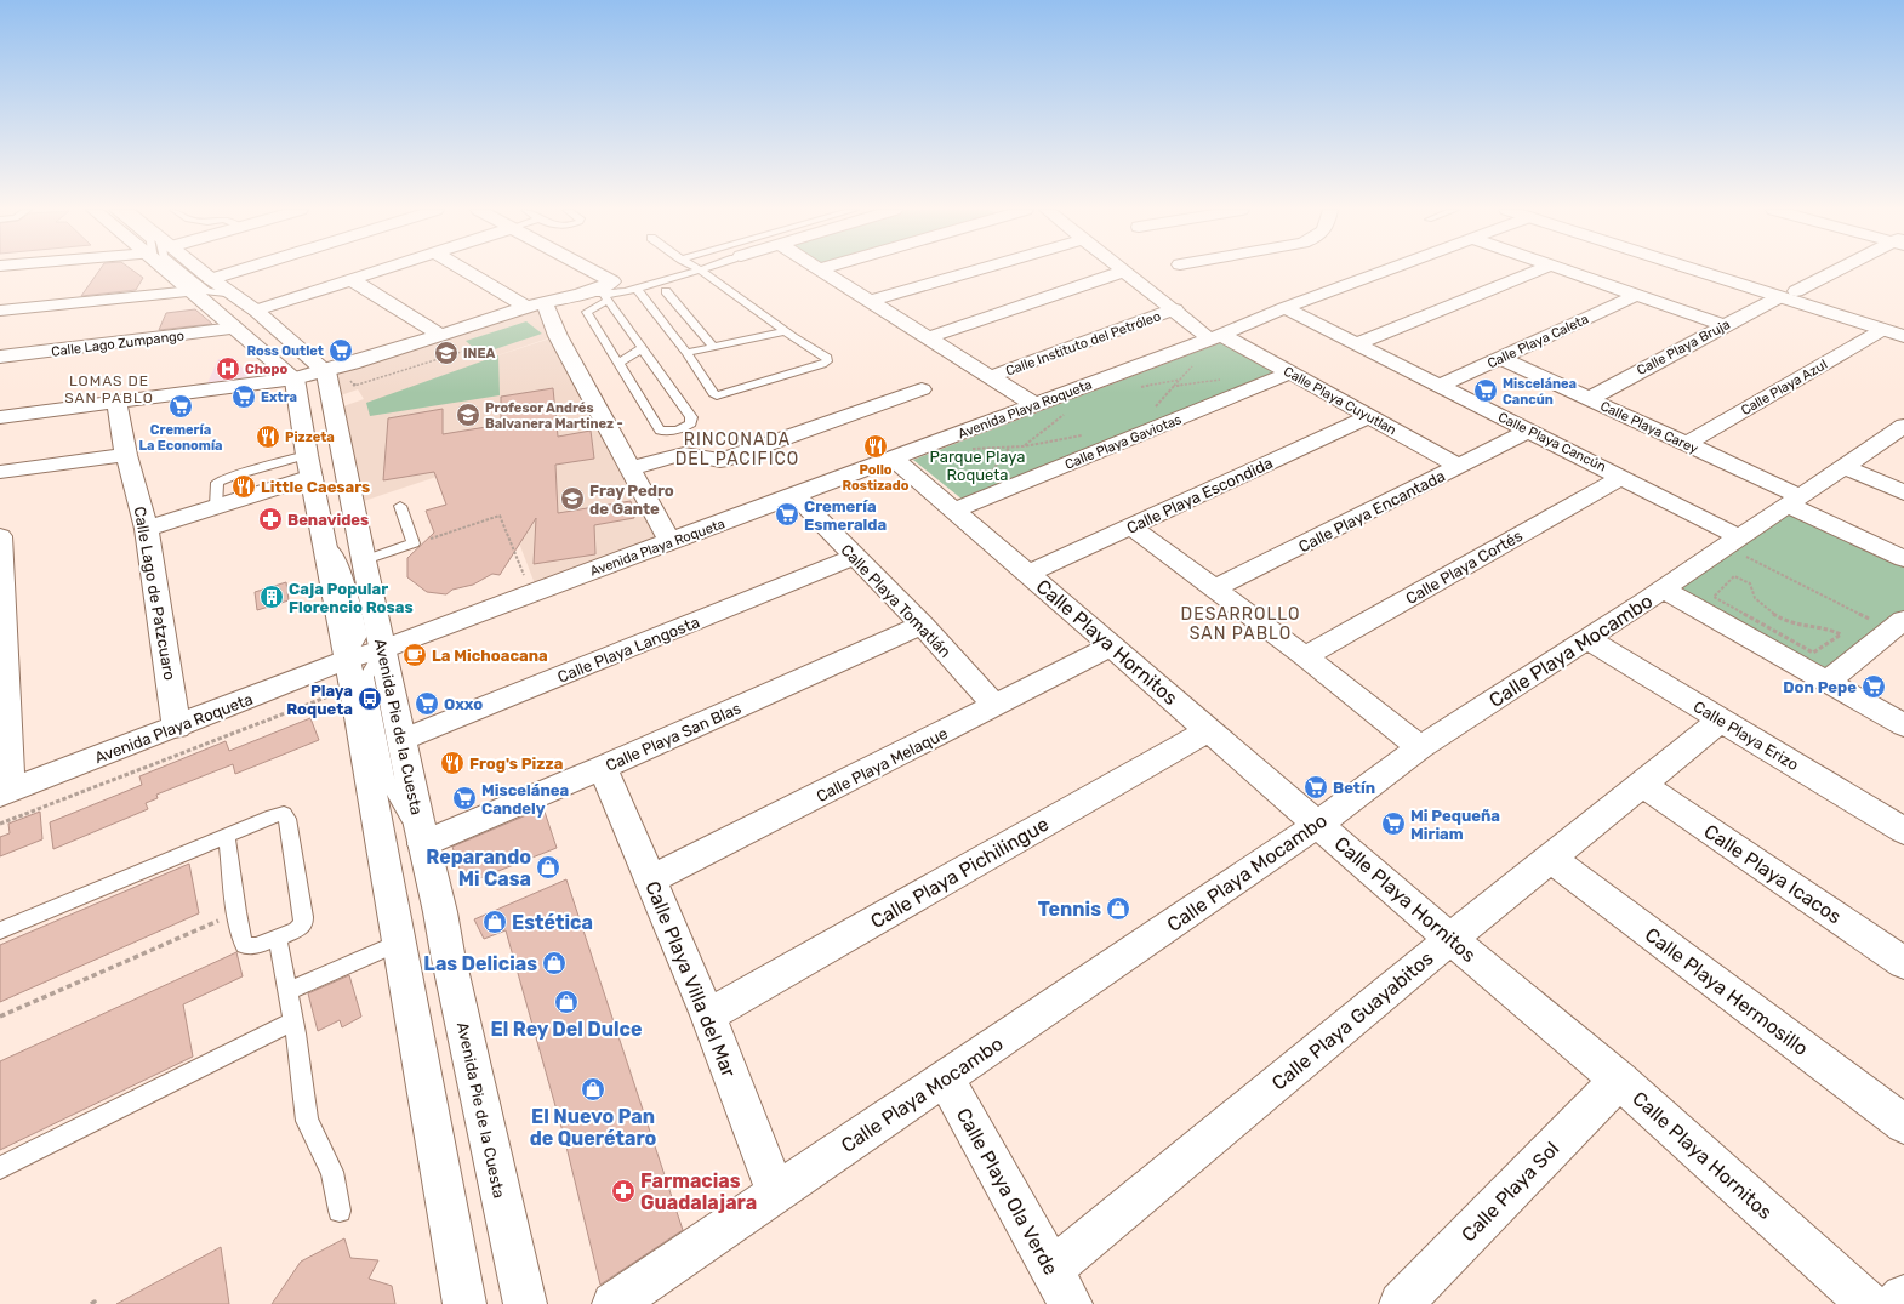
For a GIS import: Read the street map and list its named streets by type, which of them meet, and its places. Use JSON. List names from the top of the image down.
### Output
{
  "streets": {
    "street": [
      "Calle Playa Caleta",
      "Calle Lago Zumpango",
      "Calle Instituto del Petróleo",
      "Calle Playa Bruja",
      "Calle Playa Azul",
      "Calle Playa Cuyutlan",
      "Avenida Playa Roqueta",
      "Calle Playa Carey",
      "Calle Playa Gaviotas",
      "Calle Playa Cancún",
      "Calle Playa Escondida",
      "Calle Playa Encantada",
      "Calle Playa Cortés",
      "Calle Lago de Patzcuaro",
      "Calle Playa Tomatlán",
      "Calle Playa Hornitos",
      "Calle Playa Langosta",
      "Calle Playa Mocambo",
      "Avenida Pie de la Cuesta",
      "Calle Playa Erizo",
      "Calle Playa San Blas",
      "Calle Playa Melaque",
      "Calle Playa Pichilingue",
      "Calle Playa Icacos",
      "Calle Playa Villa del Mar",
      "Calle Playa Hermosillo",
      "Calle Playa Guayabitos",
      "Calle Playa Ola Verde",
      "Calle Playa Sol"
    ]
  },
  "crossings": [
    ["Calle Playa Caleta", "Calle Playa Carey"],
    ["Calle Playa Caleta", "Calle Playa Cancún"],
    ["Calle Instituto del Petróleo", "Calle Playa Cuyutlan"],
    ["Calle Playa Bruja", "Calle Playa Carey"],
    ["Calle Playa Azul", "Calle Playa Carey"],
    ["Calle Playa Cuyutlan", "Avenida Playa Roqueta"],
    ["Calle Playa Cuyutlan", "Calle Playa Gaviotas"],
    ["Calle Playa Cuyutlan", "Calle Playa Escondida"],
    ["Calle Playa Cuyutlan", "Calle Playa Encantada"],
    ["Avenida Playa Roqueta", "Calle Playa Cancún"],
    ["Avenida Playa Roqueta", "Calle Lago de Patzcuaro"],
    ["Avenida Playa Roqueta", "Calle Playa Tomatlán"],
    ["Avenida Playa Roqueta", "Calle Playa Hornitos"],
    ["Avenida Playa Roqueta", "Avenida Pie de la Cuesta"],
    ["Calle Playa Carey", "Calle Playa Mocambo"],
    ["Calle Playa Gaviotas", "Calle Playa Hornitos"],
    ["Calle Playa Cancún", "Calle Playa Encantada"],
    ["Calle Playa Cancún", "Calle Playa Cortés"],
    ["Calle Playa Cancún", "Calle Playa Mocambo"],
    ["Calle Playa Escondida", "Calle Playa Hornitos"],
    ["Calle Playa Tomatlán", "Calle Playa Langosta"],
    ["Calle Playa Tomatlán", "Calle Playa San Blas"],
    ["Calle Playa Tomatlán", "Calle Playa Melaque"],
    ["Calle Playa Hornitos", "Calle Playa Mocambo"],
    ["Calle Playa Hornitos", "Calle Playa Melaque"],
    ["Calle Playa Hornitos", "Calle Playa Pichilingue"],
    ["Calle Playa Hornitos", "Calle Playa Guayabitos"],
    ["Calle Playa Hornitos", "Calle Playa Sol"],
    ["Calle Playa Langosta", "Avenida Pie de la Cuesta"],
    ["Calle Playa Mocambo", "Calle Playa Erizo"],
    ["Calle Playa Mocambo", "Calle Playa Villa del Mar"],
    ["Calle Playa Mocambo", "Calle Playa Ola Verde"],
    ["Avenida Pie de la Cuesta", "Calle Playa San Blas"],
    ["Calle Playa Erizo", "Calle Playa Guayabitos"],
    ["Calle Playa San Blas", "Calle Playa Villa del Mar"],
    ["Calle Playa Melaque", "Calle Playa Villa del Mar"],
    ["Calle Playa Pichilingue", "Calle Playa Villa del Mar"],
    ["Calle Playa Icacos", "Calle Playa Guayabitos"],
    ["Calle Playa Hermosillo", "Calle Playa Guayabitos"],
    ["Calle Playa Guayabitos", "Calle Playa Ola Verde"]
  ],
  "districts": ["LOMAS DE SAN PABLO", "RINCONADA DEL PACIFICO", "DESARROLLO SAN PABLO"],
  "parks": ["Parque Playa Roqueta"],
  "places": {
    "supermarket": [
      "Ross Outlet",
      "Miscelánea Cancún",
      "Extra",
      "Cremería La Economía",
      "Cremería Esmeralda",
      "Don Pepe",
      "Oxxo",
      "Betín",
      "Miscelánea Candely",
      "Mi Pequeña Miriam"
    ],
    "school or university": ["INEA", "Profesor Andrés Balvanera Martinez -", "Fray Pedro de Gante"],
    "hospital": ["Chopo"],
    "restaurant": [
      "Pizzeta",
      "Pollo Rostizado",
      "Little Caesars",
      "Frog's Pizza"
    ],
    "pharmacy": ["Benavides", "Farmacias Guadalajara"],
    "building": ["Caja Popular Florencio Rosas"],
    "cafe": ["La Michoacana"],
    "bus stop": ["Playa Roqueta"],
    "shop": [
      "Reparando Mi Casa",
      "Tennis",
      "Estética",
      "Las Delicias",
      "El Rey Del Dulce",
      "El Nuevo Pan de Querétaro"
    ]
  }
}
